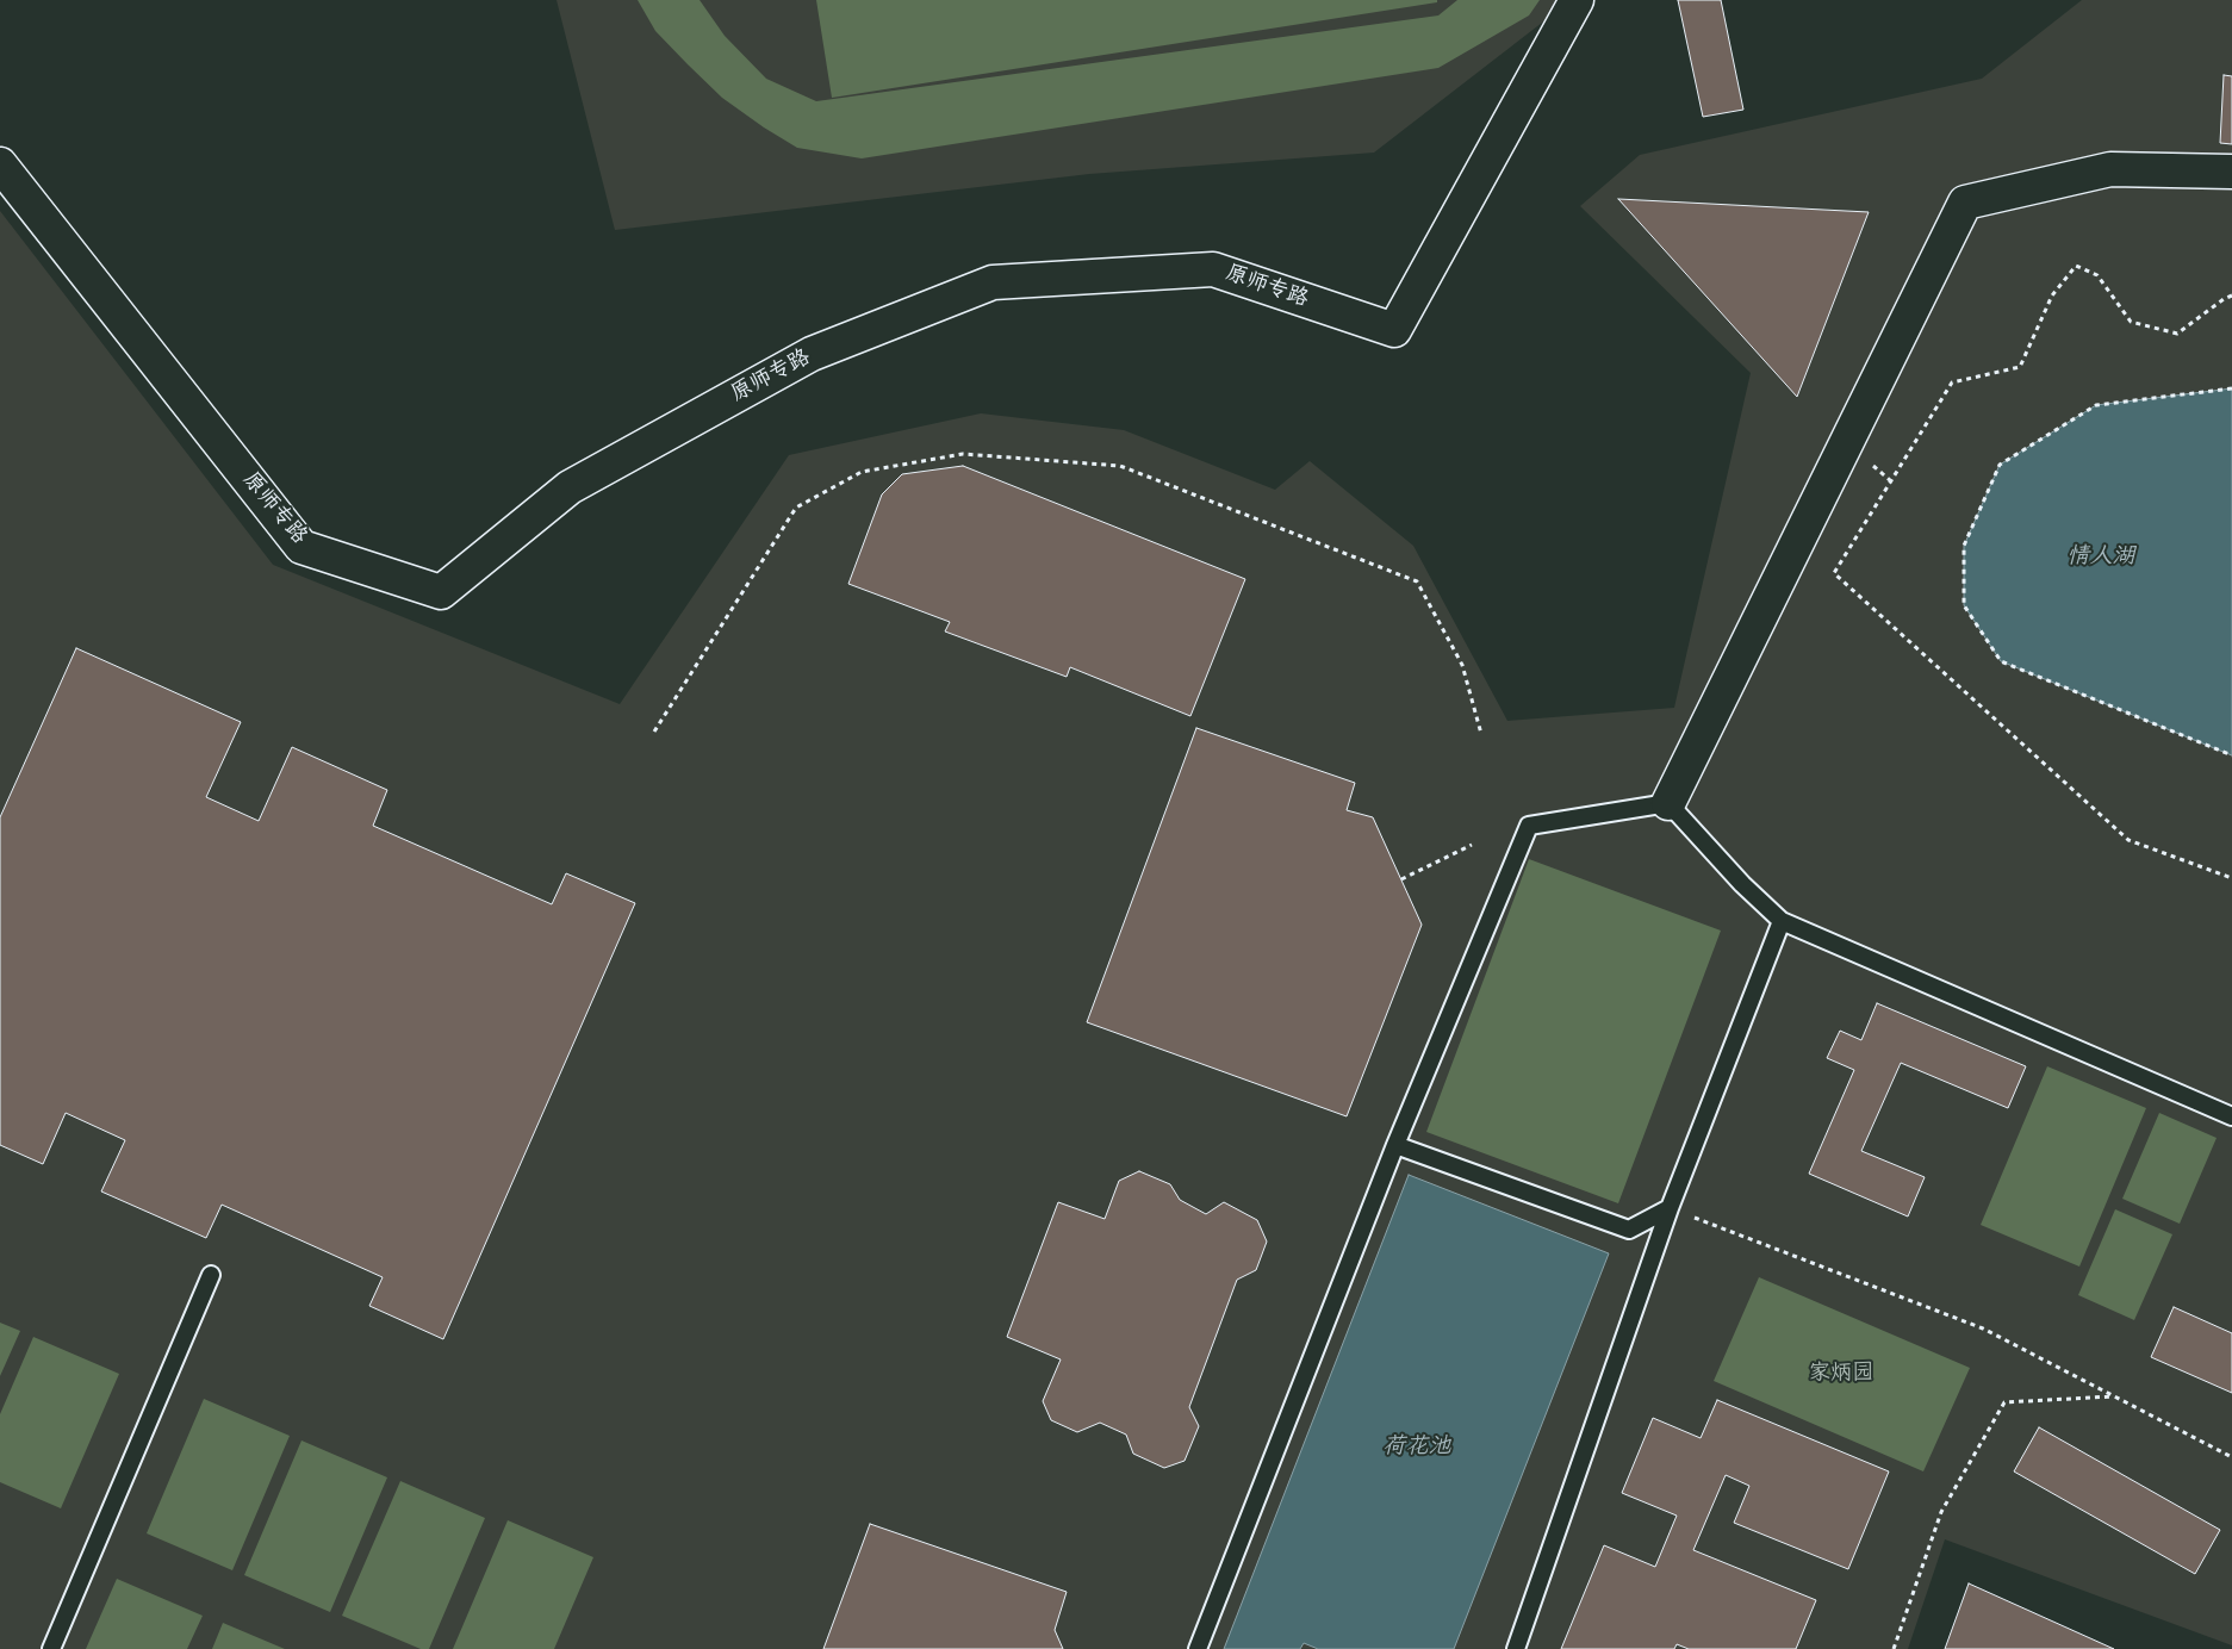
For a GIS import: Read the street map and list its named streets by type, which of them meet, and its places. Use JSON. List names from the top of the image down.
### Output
{
  "streets": {
    "street": ["原师专路"]
  },
  "water": ["情人湖", "荷花池"],
  "parks": ["家炳园"]
}
